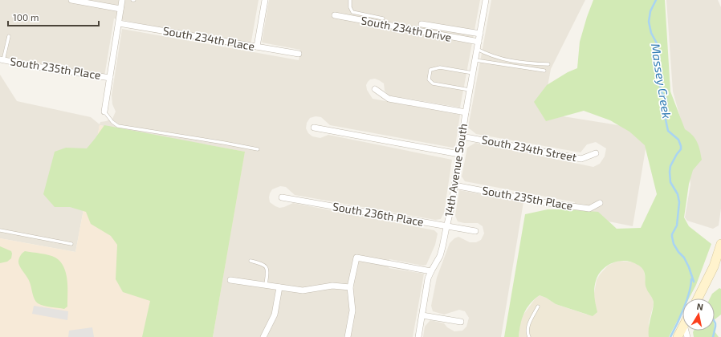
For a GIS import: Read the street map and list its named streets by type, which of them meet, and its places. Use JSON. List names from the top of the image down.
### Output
{
  "streets": {
    "street": [
      "South 234th Drive",
      "South 234th Place",
      "South 235th Place",
      "South 234th Street",
      "14th Avenue South",
      "South 236th Place"
    ]
  },
  "crossings": [
    ["South 234th Drive", "14th Avenue South"],
    ["South 235th Place", "14th Avenue South"],
    ["South 234th Street", "14th Avenue South"],
    ["14th Avenue South", "South 236th Place"]
  ],
  "water": ["Massey Creek"],
  "scale_bar": "100 m",
  "north": "top"
}
